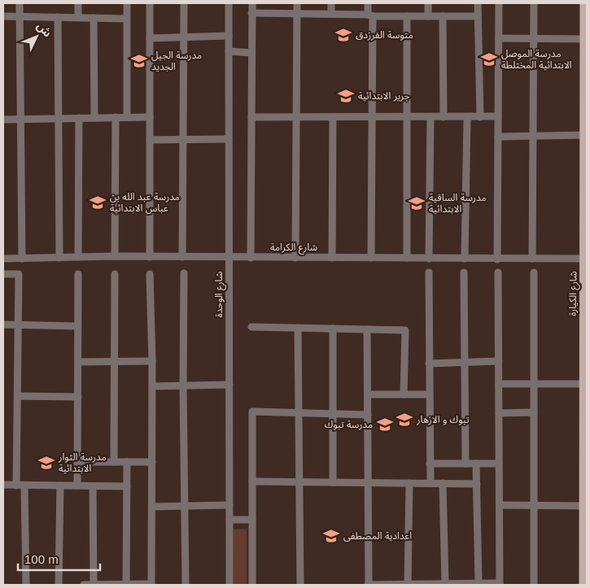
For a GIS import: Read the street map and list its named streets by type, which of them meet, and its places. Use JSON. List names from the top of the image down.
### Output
{
  "streets": {
    "main road": ["شارع الكيارة"],
    "street": ["شارع الكرامة", "شارع الوحدة"]
  },
  "crossings": [
    ["شارع الكرامة", "شارع الكيارة"],
    ["شارع الكرامة", "شارع الوحدة"]
  ],
  "places": {
    "school or university": [
      "متوسة الفرزدق",
      "مدرسة الموصل الابتدائية المختلطة",
      "مدرسة الجيل الجديد",
      "جرير الابتدائية",
      "مدرسة عبد الله بن عباس الابتدائية",
      "مدرسة الساقية الابتدائية",
      "تبوك و الازهار",
      "مدرسة تبوك",
      "مدرسة الثوار الابتدائية",
      "اعدادية المصطفى"
    ]
  },
  "scale_bar": "100 m",
  "north": "top right"
}
